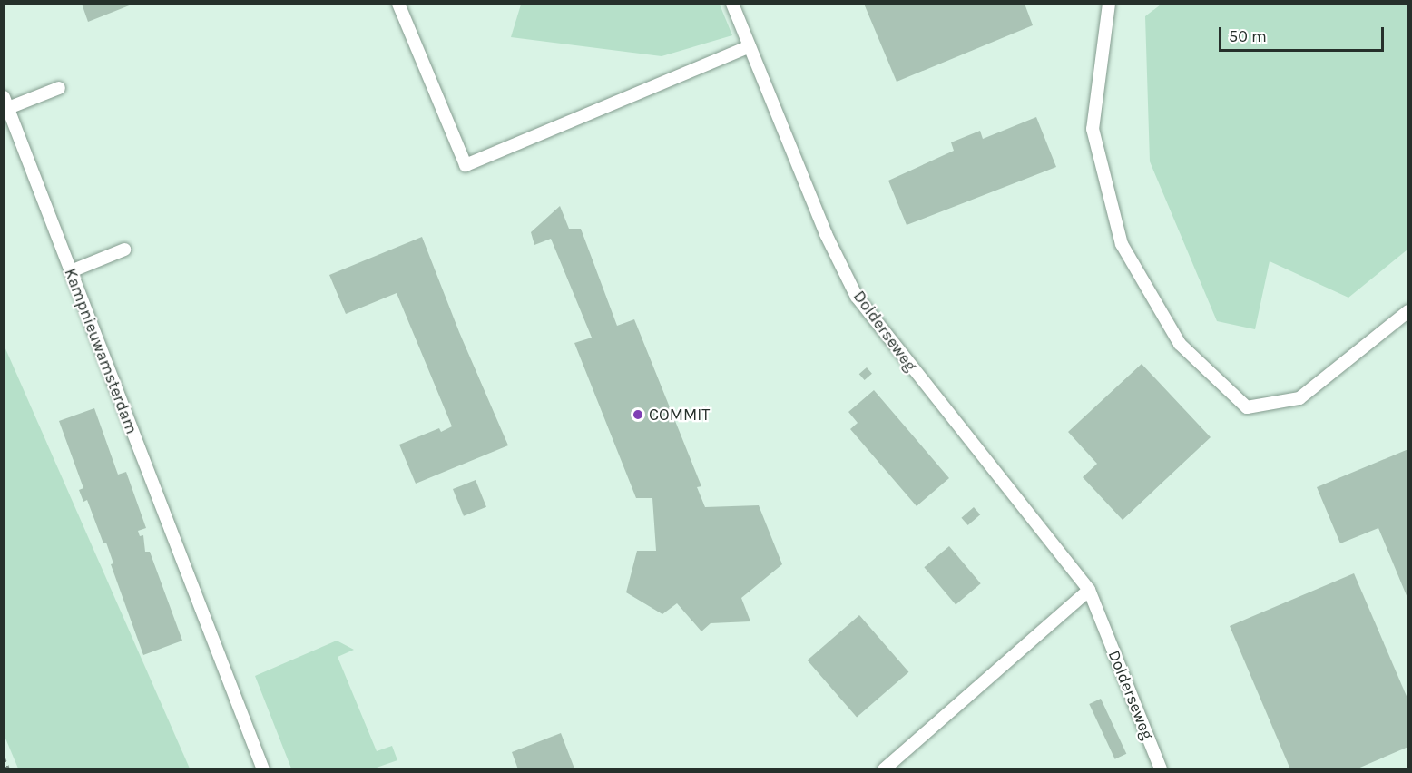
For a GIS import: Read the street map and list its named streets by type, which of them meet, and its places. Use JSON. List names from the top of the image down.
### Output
{
  "streets": {
    "lane": ["Dolderseweg", "Kampnieuwamsterdam"]
  },
  "places": ["COMMIT"],
  "scale_bar": "50 m"
}
